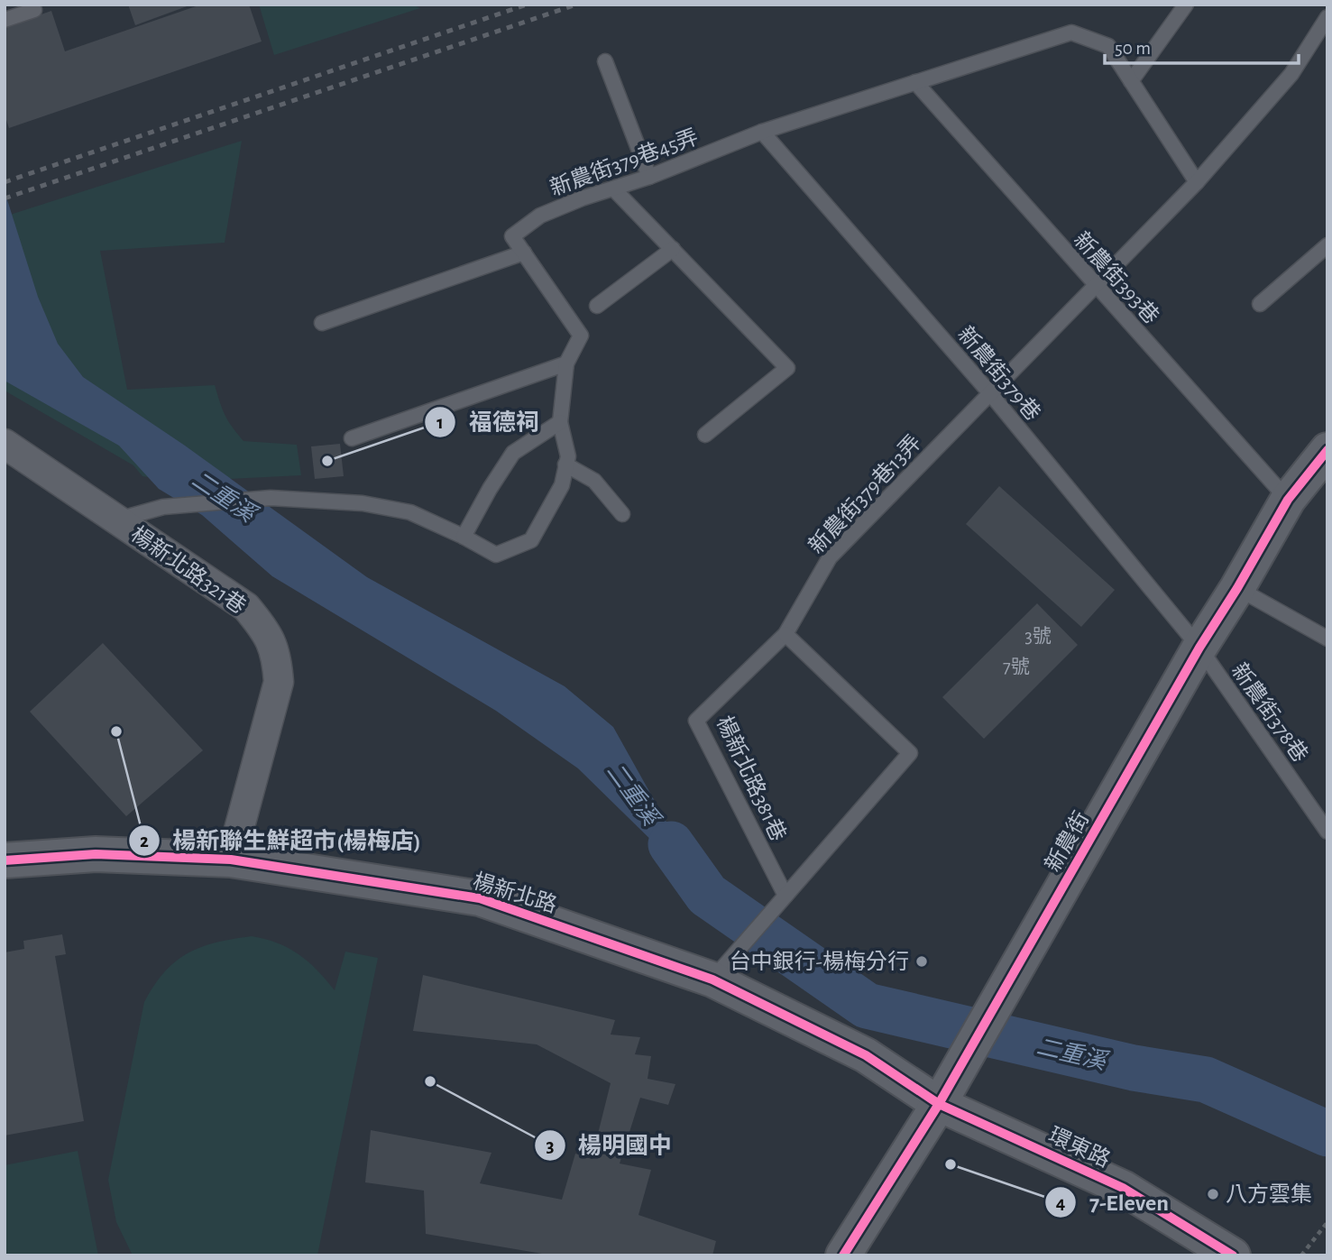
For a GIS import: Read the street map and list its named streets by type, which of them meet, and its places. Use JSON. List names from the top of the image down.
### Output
{
  "streets": {
    "street": [
      "楊新北路321巷",
      "新農街",
      "楊新北路",
      "環東路"
    ],
    "lane": [
      "新農街379巷45弄",
      "新農街393巷",
      "新農街379巷",
      "新農街379巷13弄",
      "新農街378巷",
      "楊新北路381巷"
    ]
  },
  "crossings": [
    ["新農街379巷45弄", "新農街393巷"],
    ["新農街379巷45弄", "新農街379巷"],
    ["新農街379巷45弄", "新農街379巷13弄"],
    ["新農街393巷", "新農街379巷13弄"],
    ["新農街393巷", "新農街"],
    ["新農街379巷", "新農街379巷13弄"],
    ["新農街379巷", "新農街378巷"],
    ["新農街379巷", "新農街"],
    ["新農街379巷13弄", "楊新北路381巷"],
    ["楊新北路321巷", "楊新北路"],
    ["新農街378巷", "新農街"],
    ["新農街", "楊新北路"],
    ["新農街", "環東路"],
    ["楊新北路", "環東路"]
  ],
  "water": ["二重溪"],
  "places": [
    "福德祠",
    "楊新聯生鮮超市(楊梅店)",
    "台中銀行-楊梅分行",
    "楊明國中",
    "7-Eleven",
    "八方雲集"
  ],
  "house_numbers": ["3號", "7號"],
  "scale_bar": "50 m"
}
